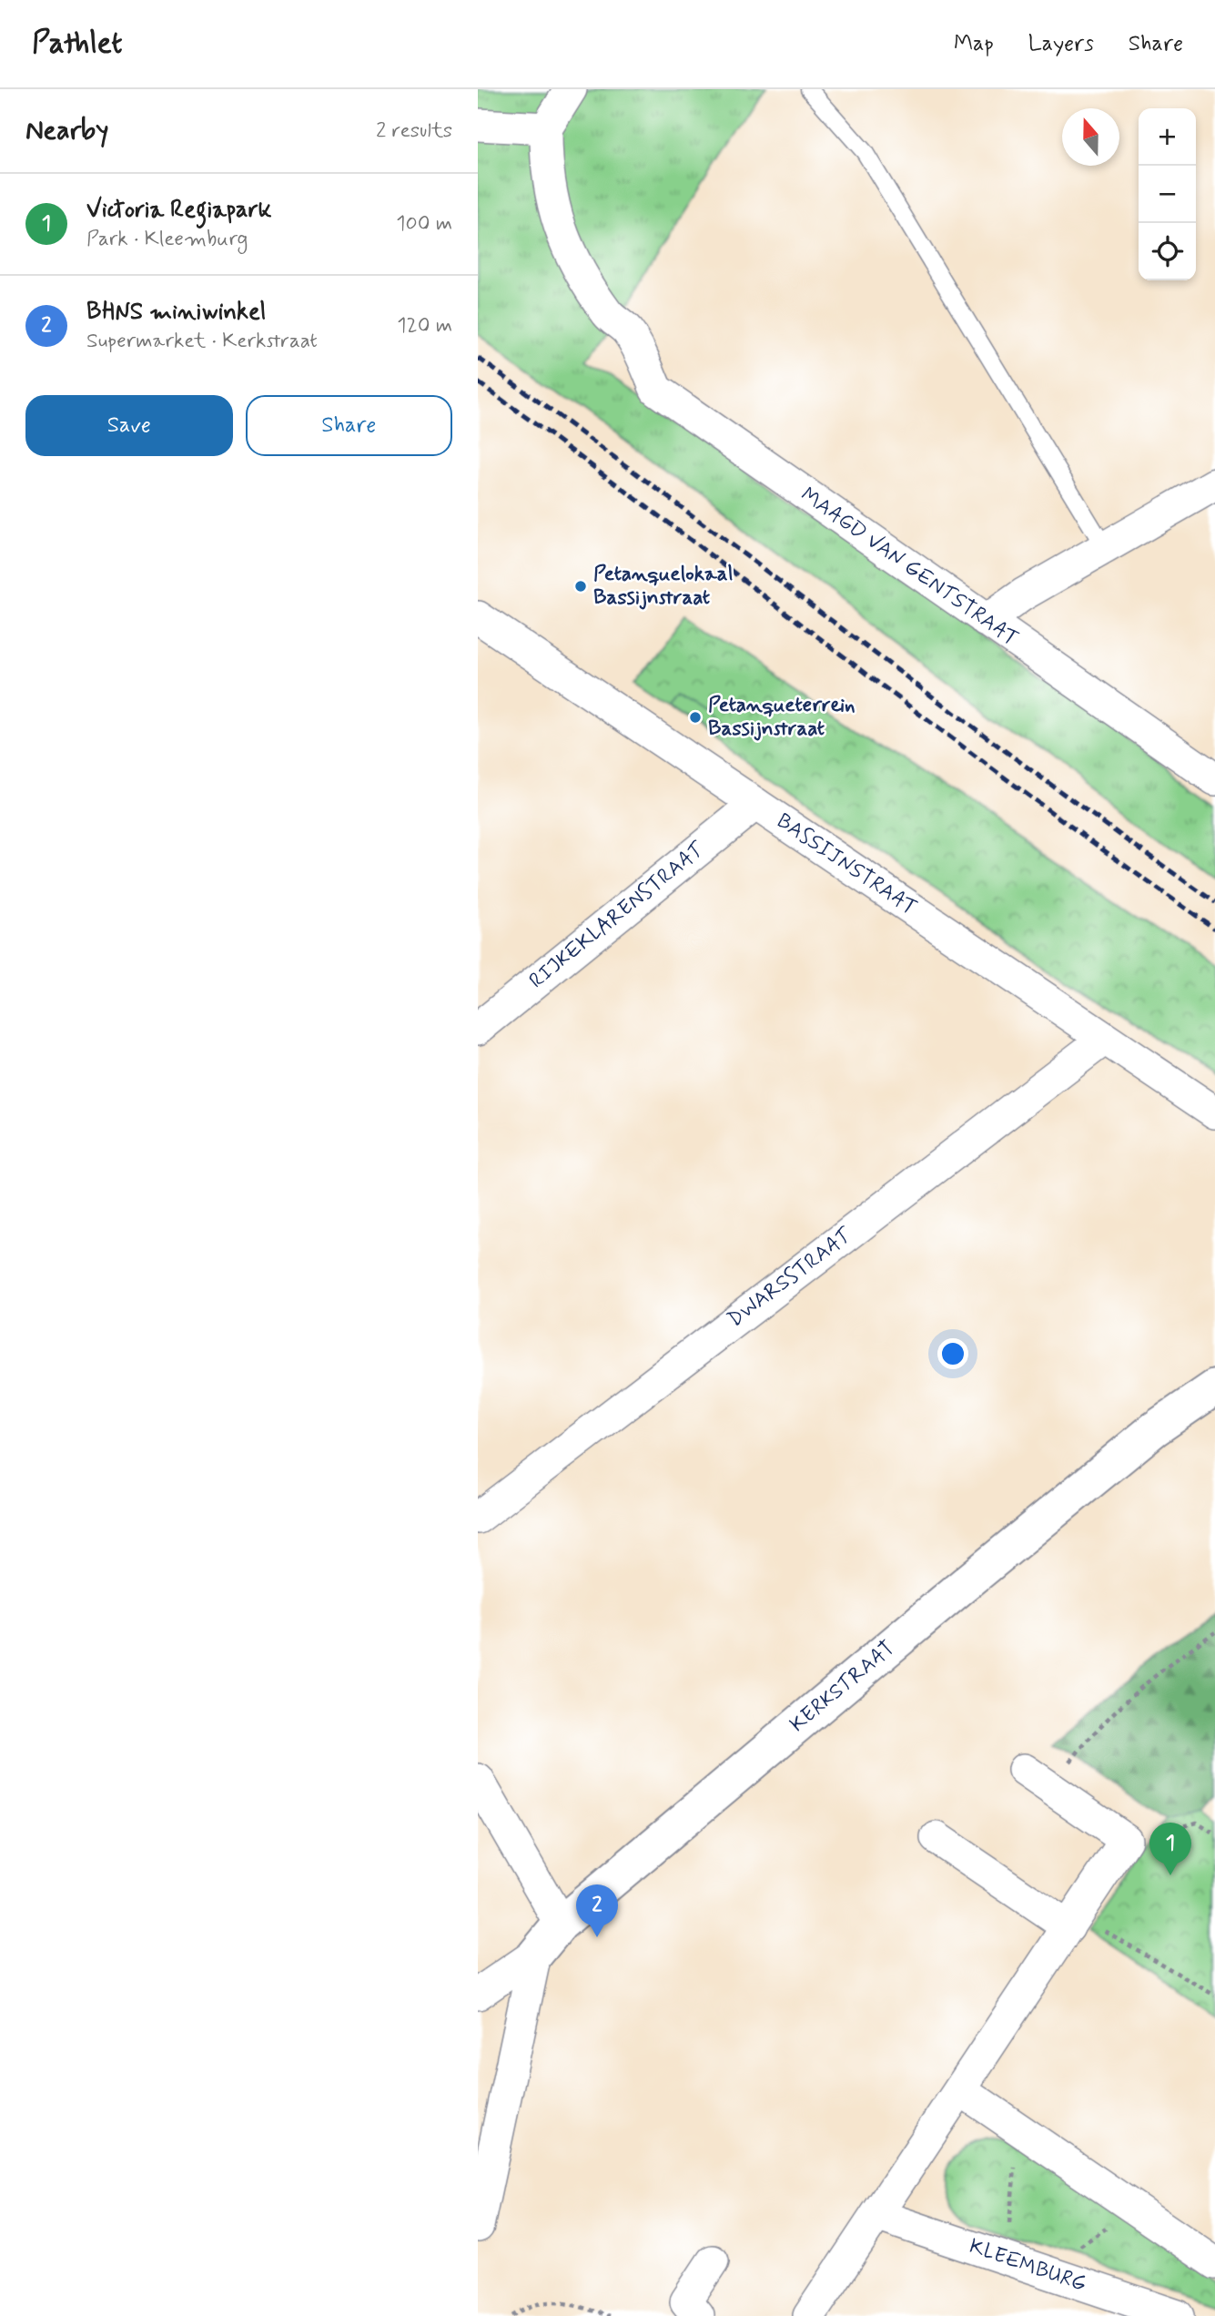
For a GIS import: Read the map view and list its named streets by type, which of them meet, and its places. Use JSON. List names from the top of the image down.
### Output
{
  "streets": {
    "street": [
      "MAAGD VAN GENTSTRAAT",
      "BASSIJNSTRAAT",
      "RIJKEKLARENSTRAAT",
      "DWARSSTRAAT",
      "KERKSTRAAT",
      "KLEEMBURG"
    ]
  },
  "crossings": [
    ["BASSIJNSTRAAT", "RIJKEKLARENSTRAAT"],
    ["BASSIJNSTRAAT", "DWARSSTRAAT"]
  ],
  "places": ["Petanquelokaal Bassijnstraat", "Petanqueterrein Bassijnstraat"],
  "north": "top",
  "page": {
    "header": "Pathlet",
    "nav": ["Map", "Layers", "Share"],
    "heading": ["Nearby", "2 results"],
    "map_buttons": ["+", "−"],
    "list": [
      {
        "mark": "1",
        "name": "Victoria Regiapark",
        "note": "Park · Kleemburg",
        "value": "100 m"
      },
      {
        "mark": "2",
        "name": "BHNS miniwinkel",
        "note": "Supermarket · Kerkstraat",
        "value": "120 m"
      }
    ],
    "buttons": ["Save", "Share"],
    "pins": ["1", "2"]
  }
}
